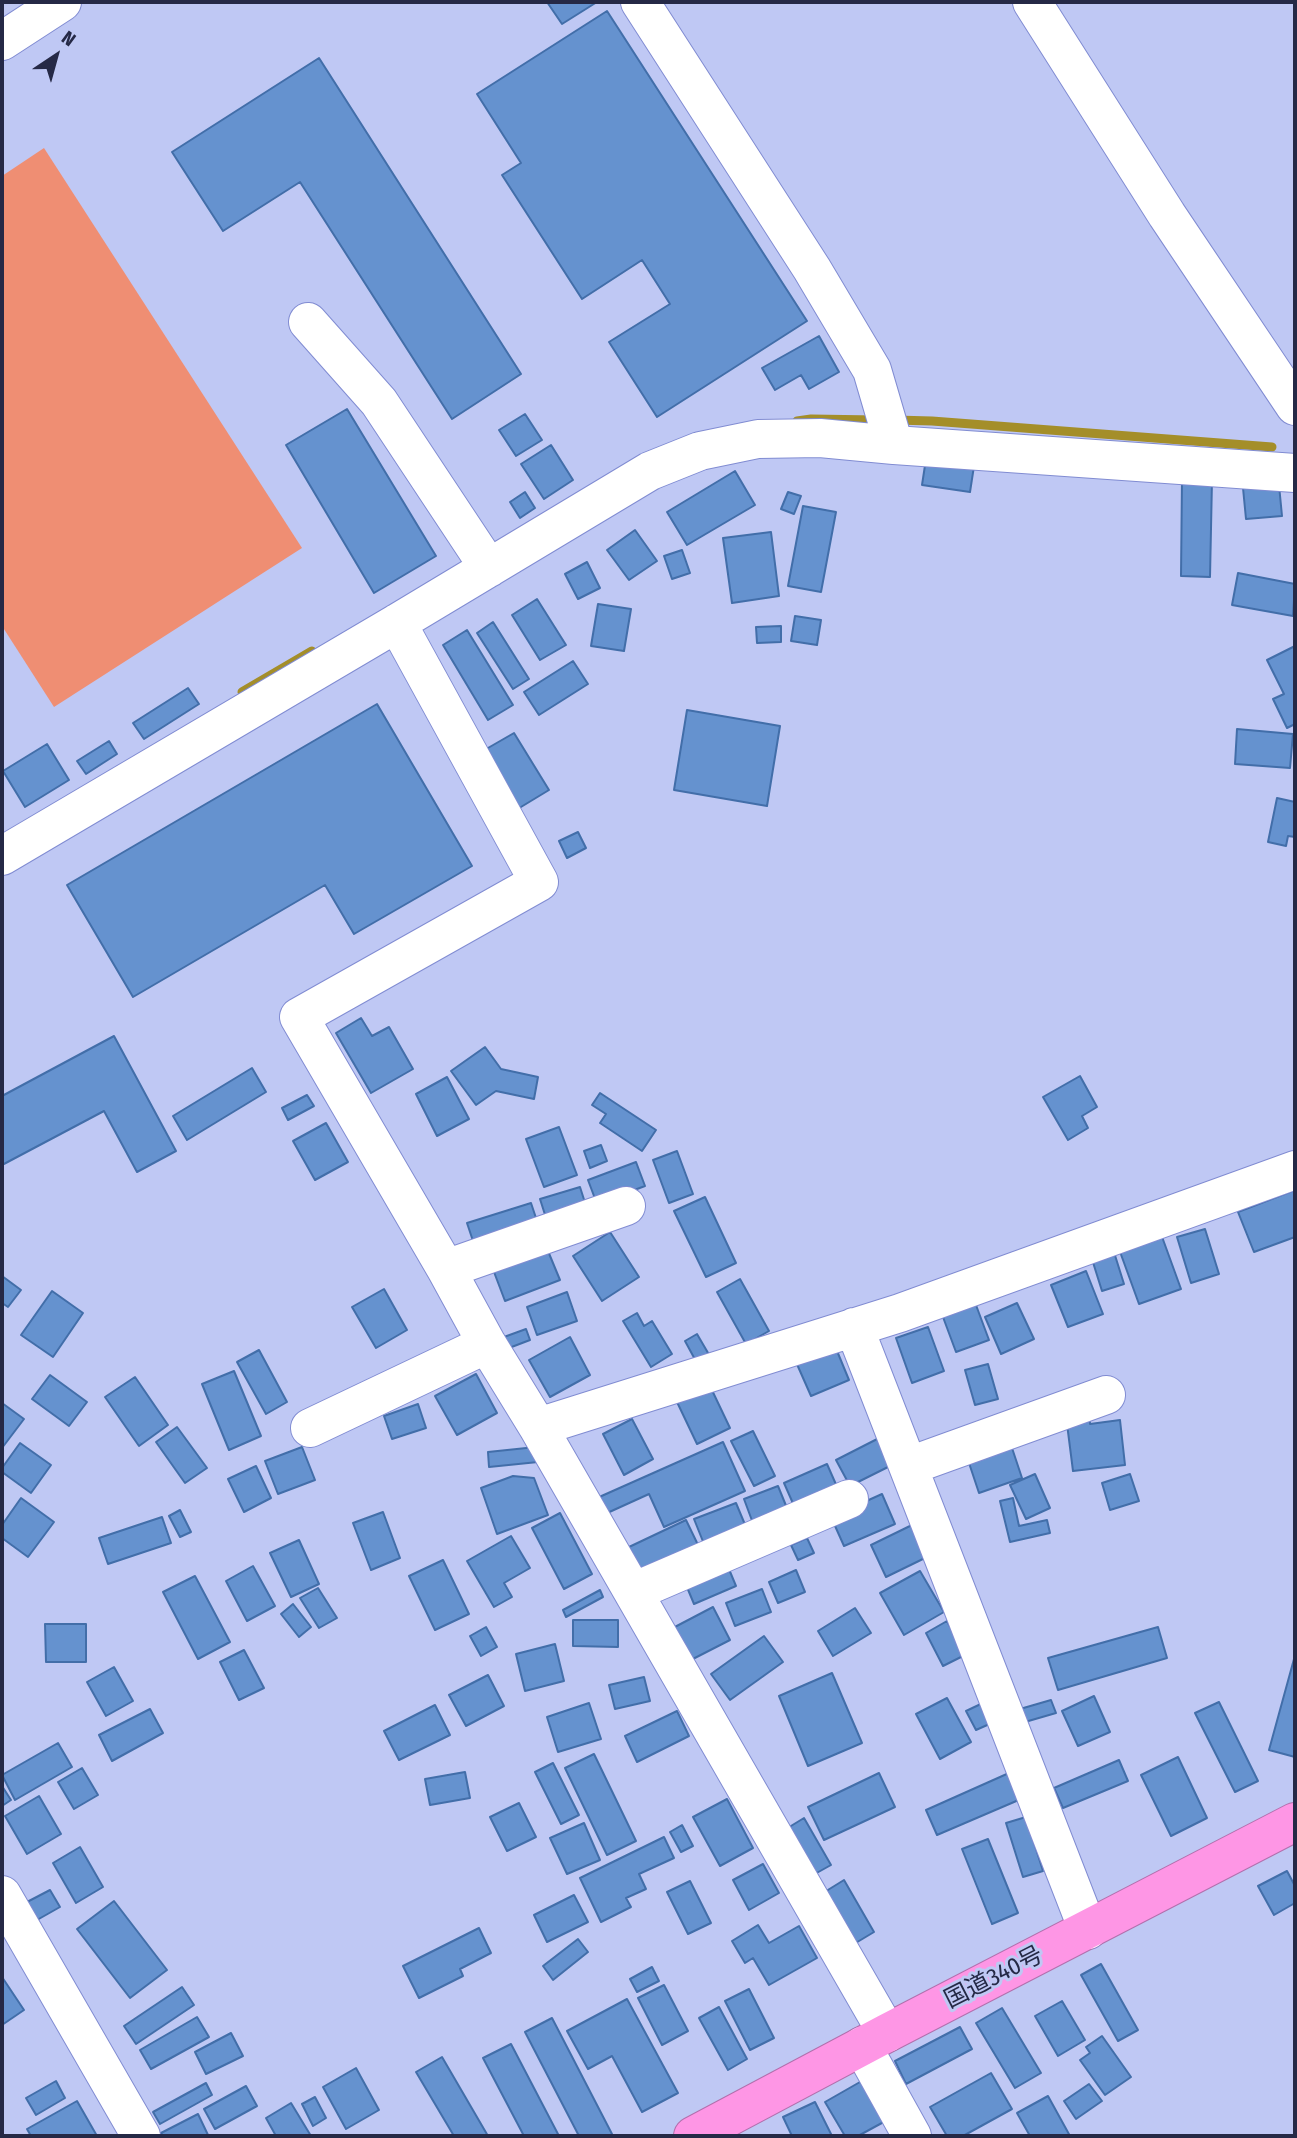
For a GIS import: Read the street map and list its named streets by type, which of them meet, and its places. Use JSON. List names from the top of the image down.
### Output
{
  "streets": {
    "highway": ["国道340号"]
  },
  "north": "top right"
}
